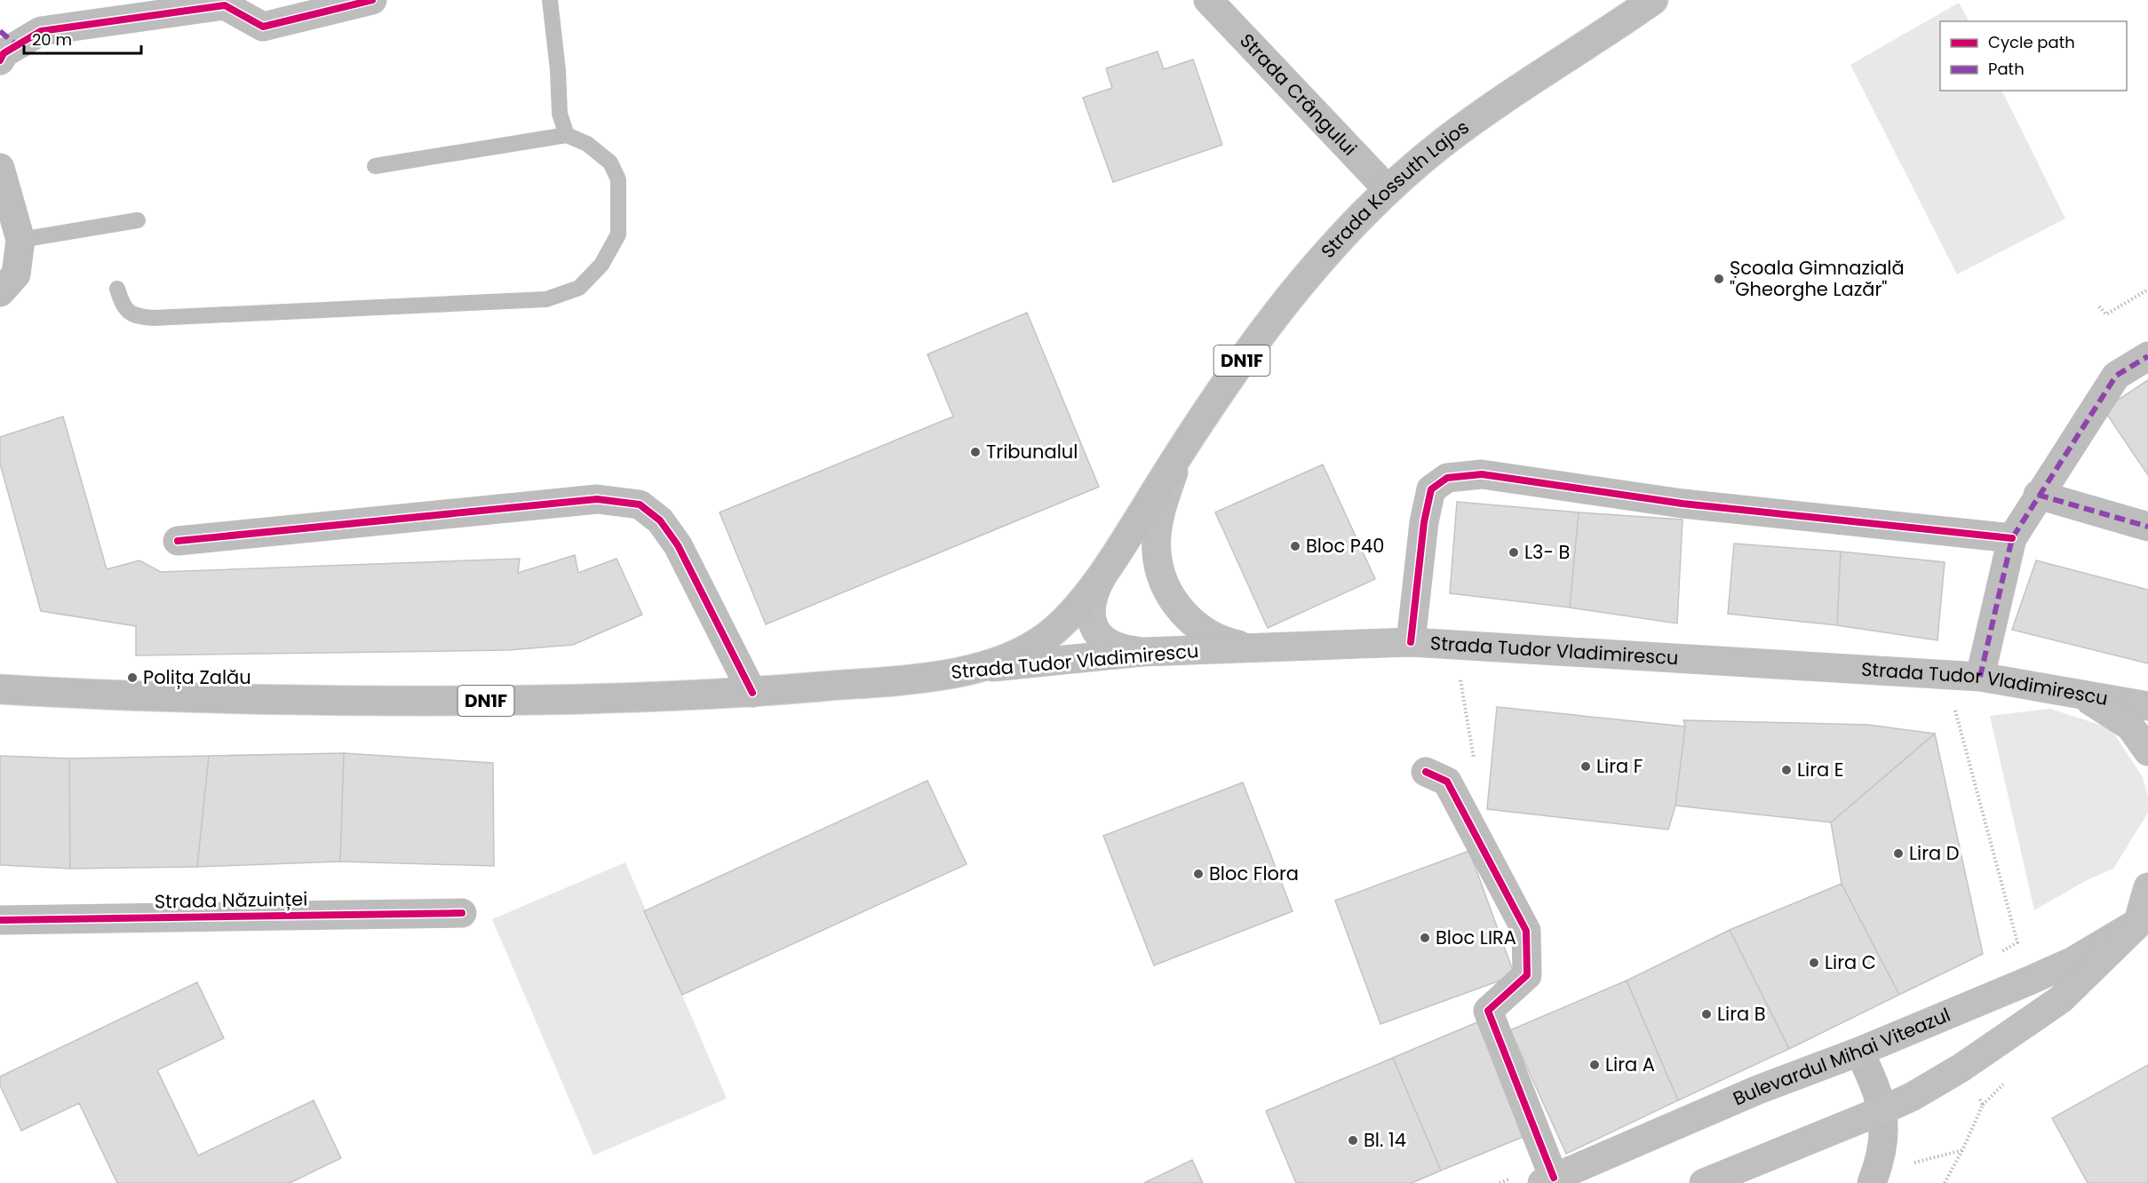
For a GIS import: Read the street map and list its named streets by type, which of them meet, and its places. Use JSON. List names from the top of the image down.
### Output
{
  "streets": {
    "main road": ["Strada Kossuth Lajos", "Strada Tudor Vladimirescu", "Bulevardul Mihai Viteazul"],
    "street": ["Strada Crângului", "DN1F", "Strada Năzuinței"]
  },
  "crossings": [
    ["Strada Crângului", "Strada Kossuth Lajos"],
    ["Strada Kossuth Lajos", "Strada Tudor Vladimirescu"]
  ],
  "places": [
    "Școala Gimnazială \"Gheorghe Lazăr\"",
    "Tribunalul",
    "Bloc P40",
    "L3- B",
    "Polița Zalău",
    "Lira F",
    "Lira E",
    "Lira D",
    "Bloc Flora",
    "Bloc LIRA",
    "Lira C",
    "Lira B",
    "Lira A",
    "Bl. 14"
  ],
  "legend": ["Cycle path", "Path"],
  "scale_bar": "20 m"
}
